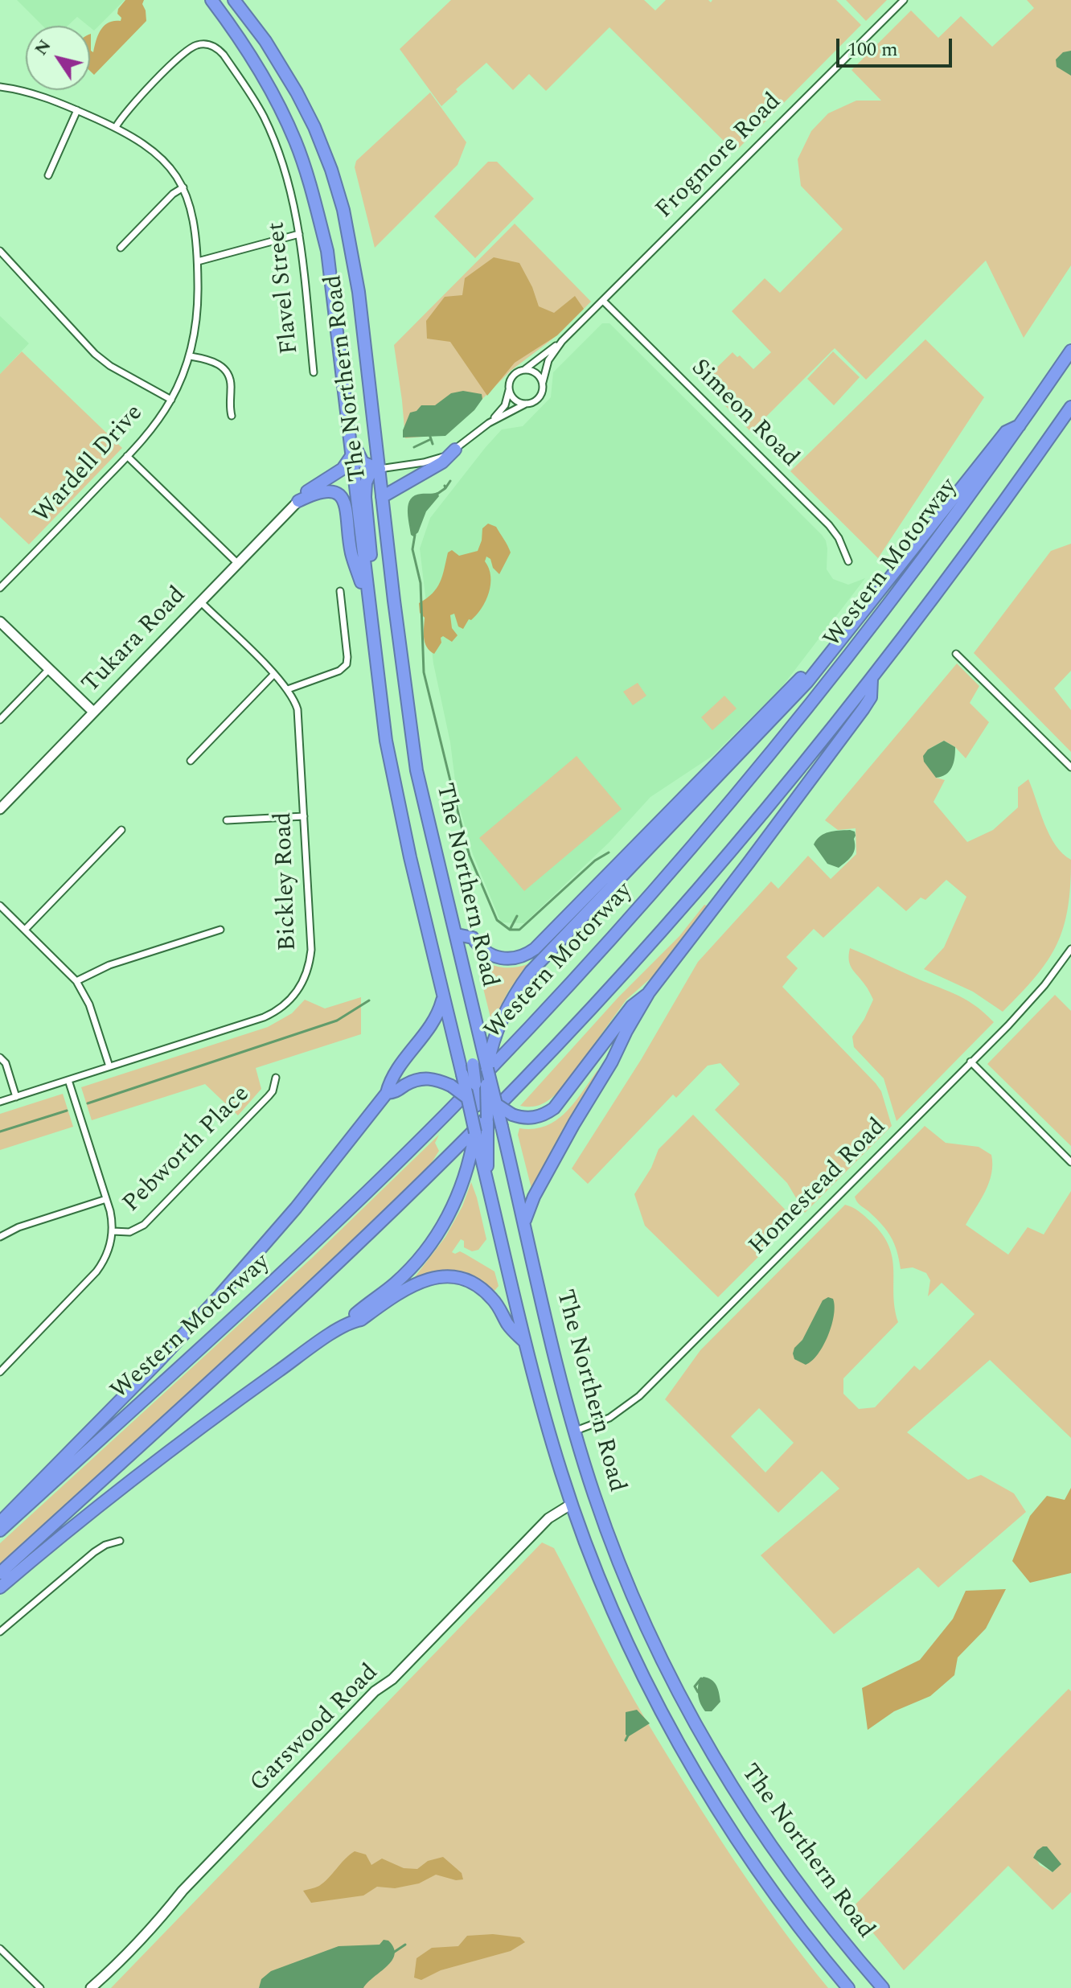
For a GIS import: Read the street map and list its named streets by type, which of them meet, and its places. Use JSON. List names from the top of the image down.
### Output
{
  "streets": {
    "highway": ["The Northern Road", "Western Motorway"],
    "street": [
      "Frogmore Road",
      "Flavel Street",
      "Simeon Road",
      "Wardell Drive",
      "Tukara Road",
      "Bickley Road",
      "Pebworth Place",
      "Homestead Road",
      "Garswood Road"
    ]
  },
  "crossings": [
    ["Frogmore Road", "Simeon Road"],
    ["Flavel Street", "Wardell Drive"],
    ["The Northern Road", "Homestead Road"],
    ["The Northern Road", "Garswood Road"],
    ["Tukara Road", "Bickley Road"]
  ],
  "scale_bar": "100 m",
  "north": "top left"
}
